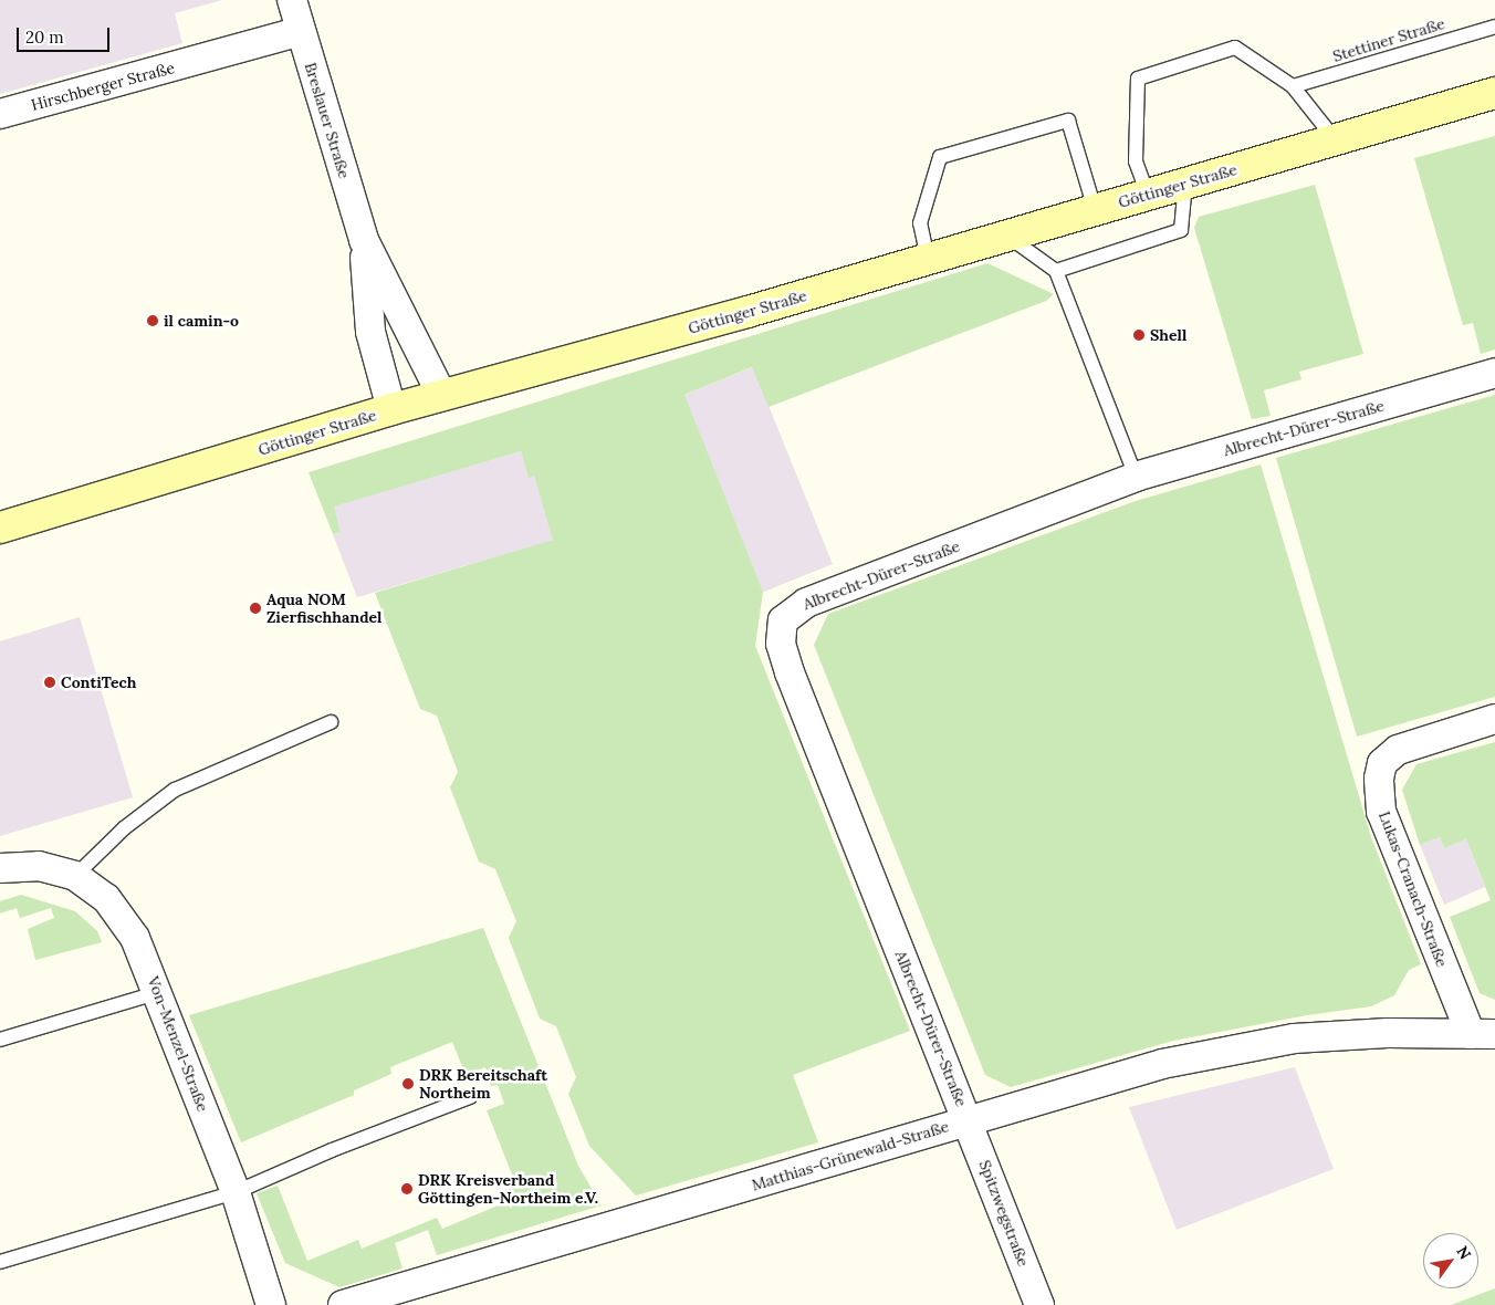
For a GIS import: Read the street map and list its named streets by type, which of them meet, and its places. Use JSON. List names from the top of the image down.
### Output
{
  "streets": {
    "main road": ["Göttinger Straße"],
    "street": [
      "Hirschberger Straße",
      "Breslauer Straße",
      "Albrecht-Dürer-Straße",
      "Lukas-Cranach-Straße",
      "Von-Menzel-Straße",
      "Matthias-Grünewald-Straße",
      "Spitzwegstraße"
    ],
    "lane": ["Stettiner Straße"]
  },
  "crossings": [
    ["Hirschberger Straße", "Breslauer Straße"],
    ["Breslauer Straße", "Göttinger Straße"],
    ["Albrecht-Dürer-Straße", "Matthias-Grünewald-Straße"],
    ["Albrecht-Dürer-Straße", "Spitzwegstraße"],
    ["Lukas-Cranach-Straße", "Matthias-Grünewald-Straße"],
    ["Matthias-Grünewald-Straße", "Spitzwegstraße"]
  ],
  "places": [
    "il camin-o",
    "Shell",
    "Aqua NOM Zierfischhandel",
    "ContiTech",
    "DRK Bereitschaft Northeim",
    "DRK Kreisverband Göttingen-Northeim e.V."
  ],
  "scale_bar": "20 m",
  "north": "top right"
}
